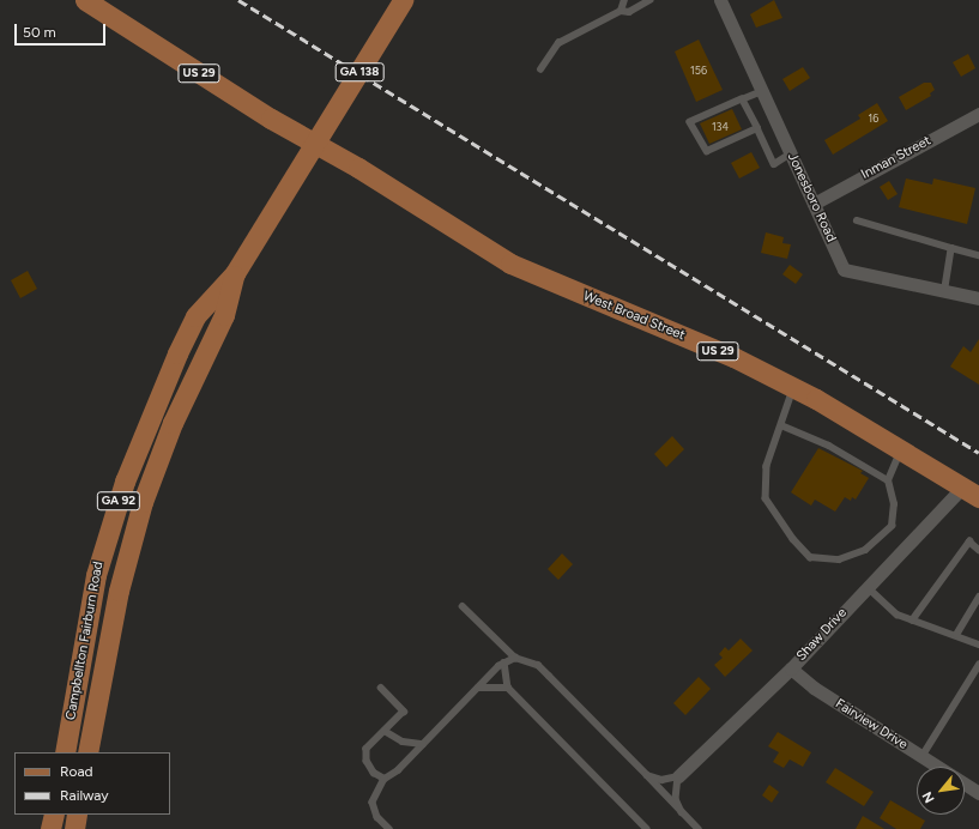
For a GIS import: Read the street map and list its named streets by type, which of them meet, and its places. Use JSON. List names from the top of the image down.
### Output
{
  "streets": {
    "main road": [
      "GA 138",
      "US 29",
      "West Broad Street",
      "GA 92",
      "Campbellton Fairburn Road"
    ],
    "street": [
      "Inman Street",
      "Jonesboro Road",
      "Shaw Drive",
      "Fairview Drive"
    ]
  },
  "crossings": [
    ["GA 138", "US 29"],
    ["GA 138", "West Broad Street"],
    ["GA 138", "Campbellton Fairburn Road"],
    ["US 29", "West Broad Street"],
    ["US 29", "Campbellton Fairburn Road"],
    ["Inman Street", "Jonesboro Road"],
    ["West Broad Street", "Shaw Drive"],
    ["West Broad Street", "Campbellton Fairburn Road"],
    ["Shaw Drive", "Fairview Drive"]
  ],
  "house_numbers": ["156", "16", "134"],
  "legend": ["Road", "Railway"],
  "scale_bar": "50 m",
  "north": "bottom left"
}
